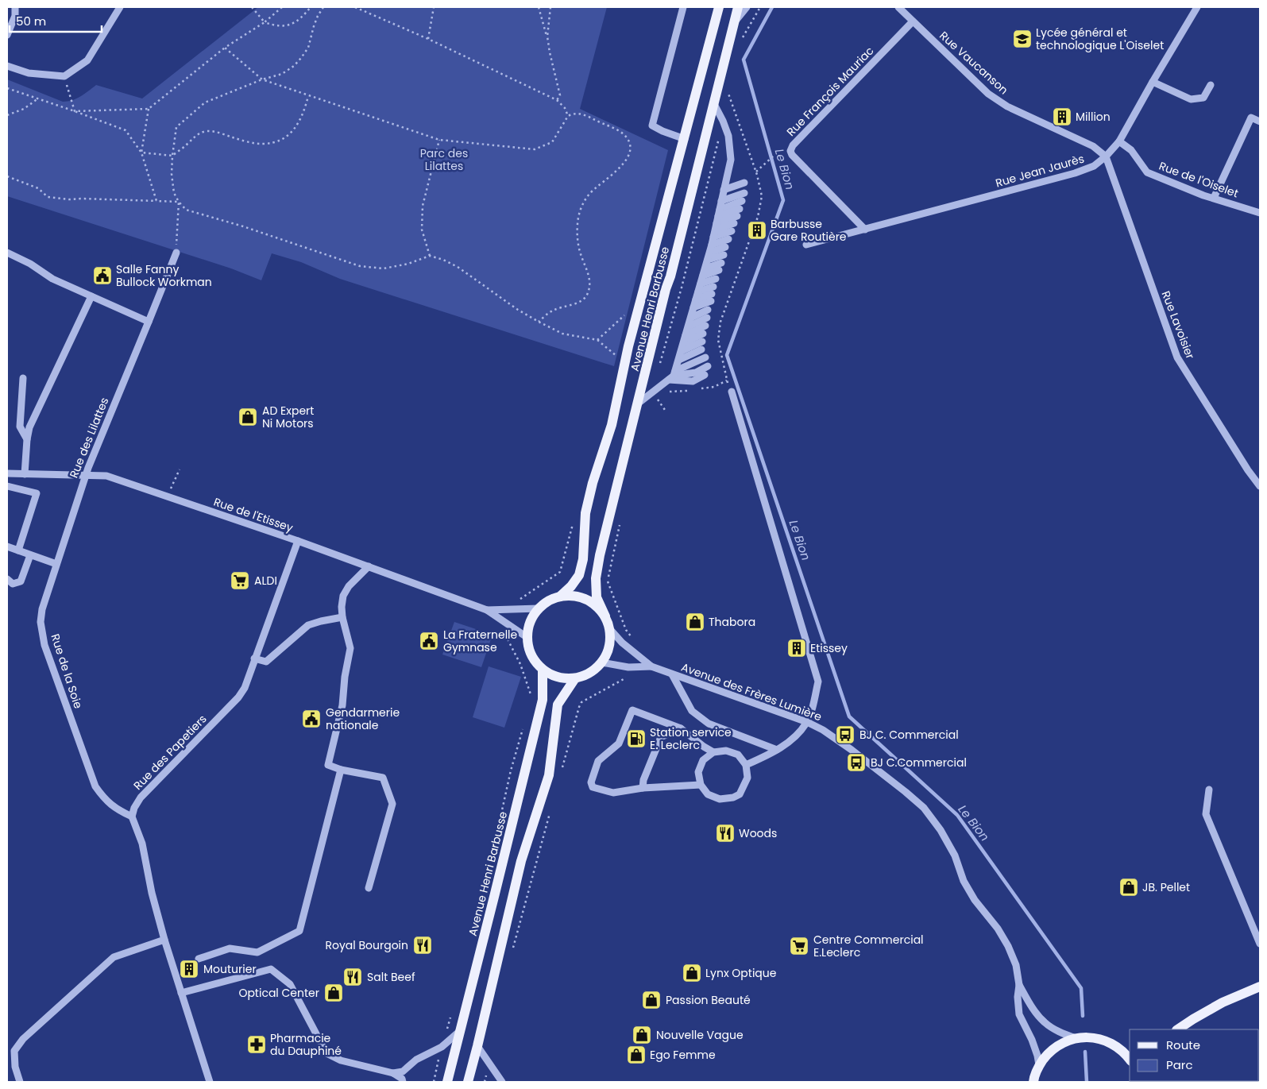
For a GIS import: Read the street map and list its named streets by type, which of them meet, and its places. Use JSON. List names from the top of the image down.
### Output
{
  "streets": {
    "main road": ["Avenue Henri Barbusse"],
    "street": [
      "Rue Vaucanson",
      "Rue François Mauriac",
      "Rue Jean Jaurès",
      "Rue de l'Oiselet",
      "Rue Lavoisier",
      "Rue des Lilattes",
      "Rue de l'Etissey",
      "Rue de la Soie",
      "Avenue des Frères Lumière",
      "Rue des Papetiers"
    ]
  },
  "crossings": [
    ["Rue Vaucanson", "Rue François Mauriac"],
    ["Rue Vaucanson", "Rue Jean Jaurès"],
    ["Rue Vaucanson", "Rue Lavoisier"],
    ["Rue François Mauriac", "Rue Jean Jaurès"],
    ["Rue Jean Jaurès", "Rue de l'Oiselet"],
    ["Rue Jean Jaurès", "Rue Lavoisier"],
    ["Avenue Henri Barbusse", "Rue de l'Etissey"],
    ["Avenue Henri Barbusse", "Avenue des Frères Lumière"],
    ["Rue des Lilattes", "Rue de l'Etissey"],
    ["Rue des Lilattes", "Rue de la Soie"],
    ["Rue de l'Etissey", "Avenue des Frères Lumière"],
    ["Rue de l'Etissey", "Rue des Papetiers"],
    ["Rue de la Soie", "Rue des Papetiers"]
  ],
  "water": ["Le Bion"],
  "parks": ["Parc des Lilattes"],
  "places": {
    "school or university": ["Lycée général et technologique L'Oiselet"],
    "building": [
      "Million",
      "Barbusse Gare Routière",
      "Etissey",
      "Mouturier"
    ],
    "public building": ["Salle Fanny Bullock Workman", "La Fraternelle Gymnase", "Gendarmerie nationale"],
    "shop": [
      "AD Expert Ni Motors",
      "Thabora",
      "JB. Pellet",
      "Lynx Optique",
      "Optical Center",
      "Passion Beauté",
      "Nouvelle Vague",
      "Ego Femme"
    ],
    "supermarket": ["ALDI", "Centre Commercial E.Leclerc"],
    "bus stop": ["BJ C. Commercial", "BJ C.Commercial"],
    "fuel station": ["Station service E. Leclerc"],
    "restaurant": ["Woods", "Royal Bourgoin", "Salt Beef"],
    "pharmacy": ["Pharmacie du Dauphiné"]
  },
  "legend": ["Route", "Parc"],
  "scale_bar": "50 m"
}
